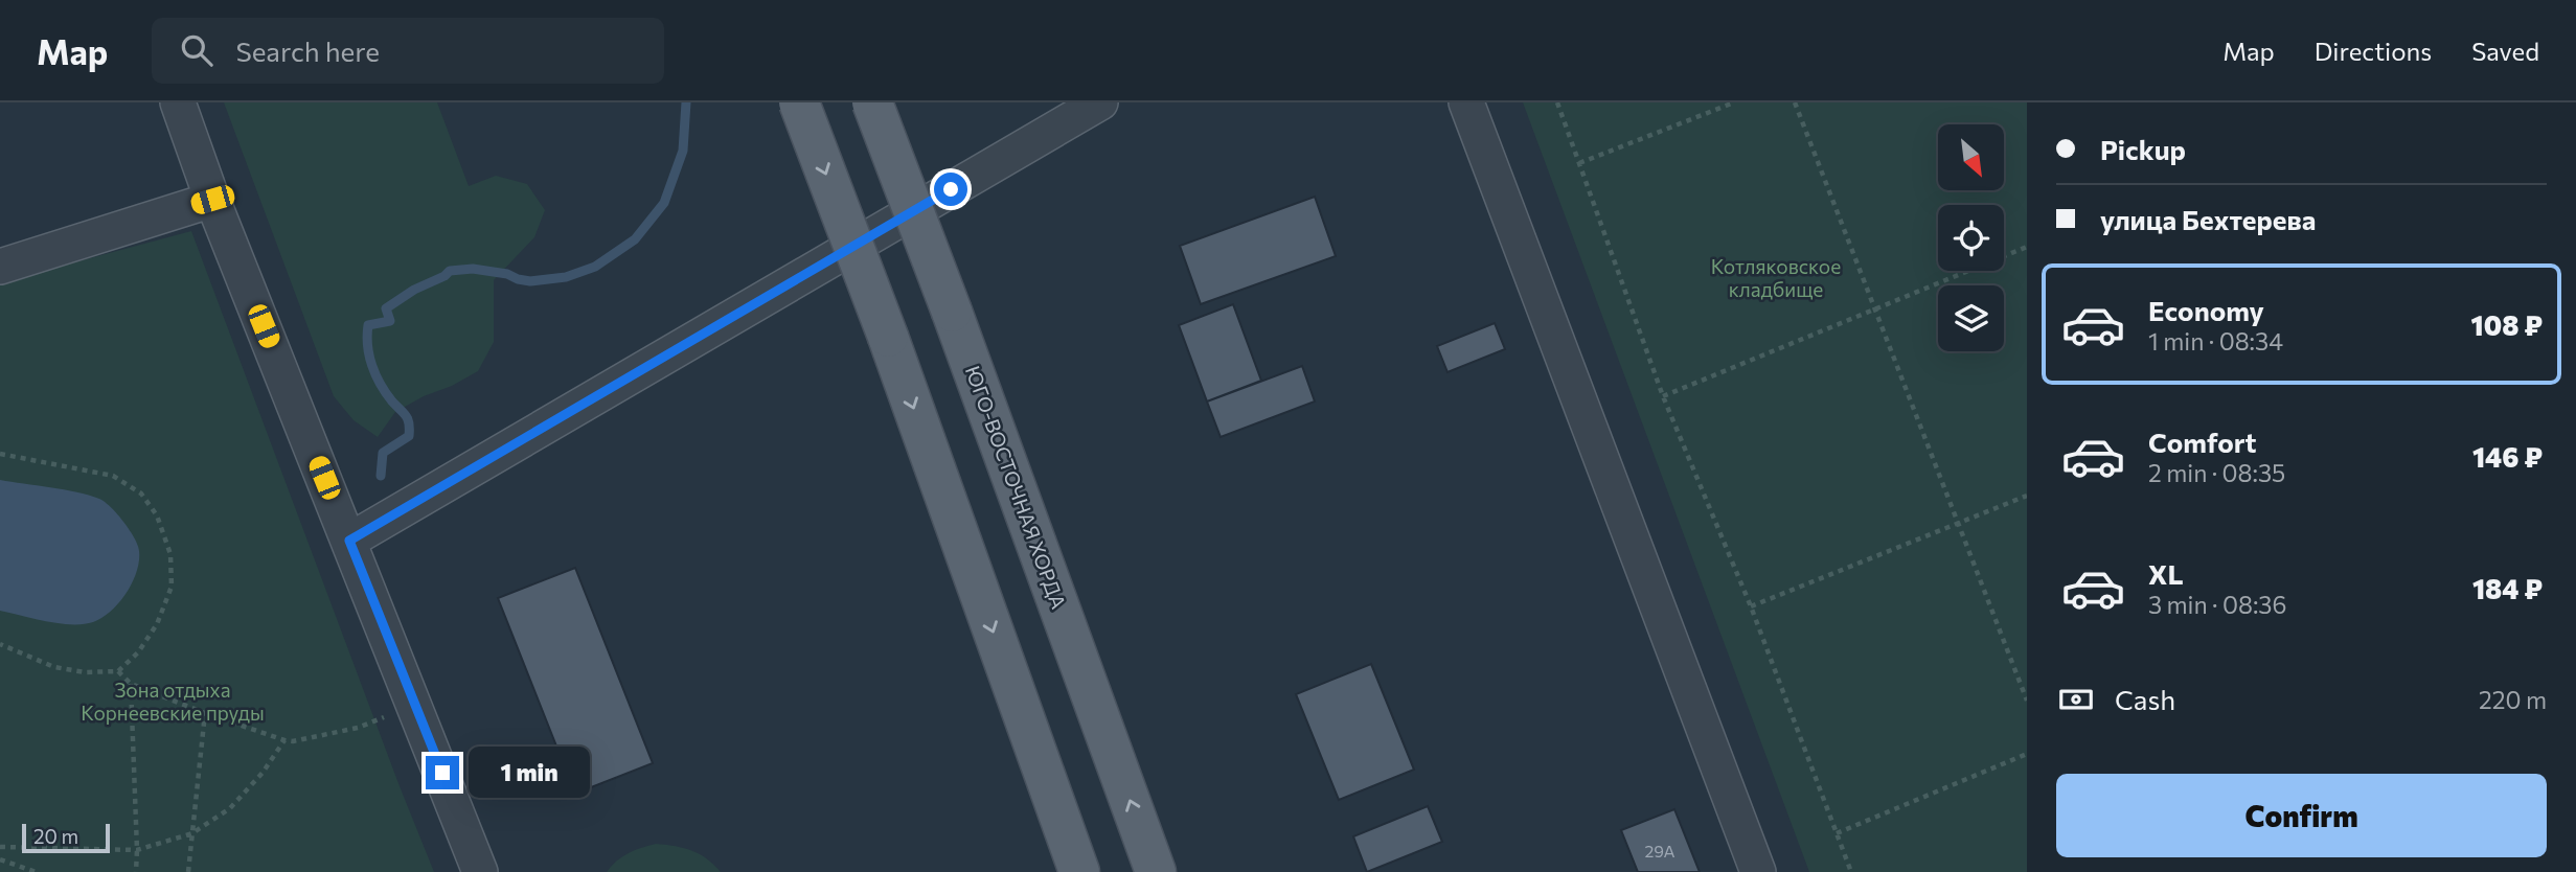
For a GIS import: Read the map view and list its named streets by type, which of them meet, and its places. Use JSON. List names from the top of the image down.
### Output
{
  "streets": {
    "main road": ["ЮГО-ВОСТОЧНАЯ ХОРДА"]
  },
  "parks": ["Котляковское кладбище", "Зона отдыха Корнеевские пруды"],
  "house_numbers": ["29А"],
  "scale_bar": "20 m",
  "north": "bottom right",
  "page": {
    "header": "Map",
    "search": "Search here",
    "nav": ["Map", "Directions", "Saved"],
    "banner": ["Pickup", "улица Бехтерева"],
    "list": [
      {
        "name": "Economy",
        "note": "1 min · 08:34",
        "value": "108 ₽"
      },
      {
        "name": "Comfort",
        "note": "2 min · 08:35",
        "value": "146 ₽"
      },
      {
        "name": "XL",
        "note": "3 min · 08:36",
        "value": "184 ₽"
      }
    ],
    "pay": ["Cash", "220 m"],
    "bubble": "1 min",
    "buttons": "Confirm",
    "scale": "20 m"
  }
}
